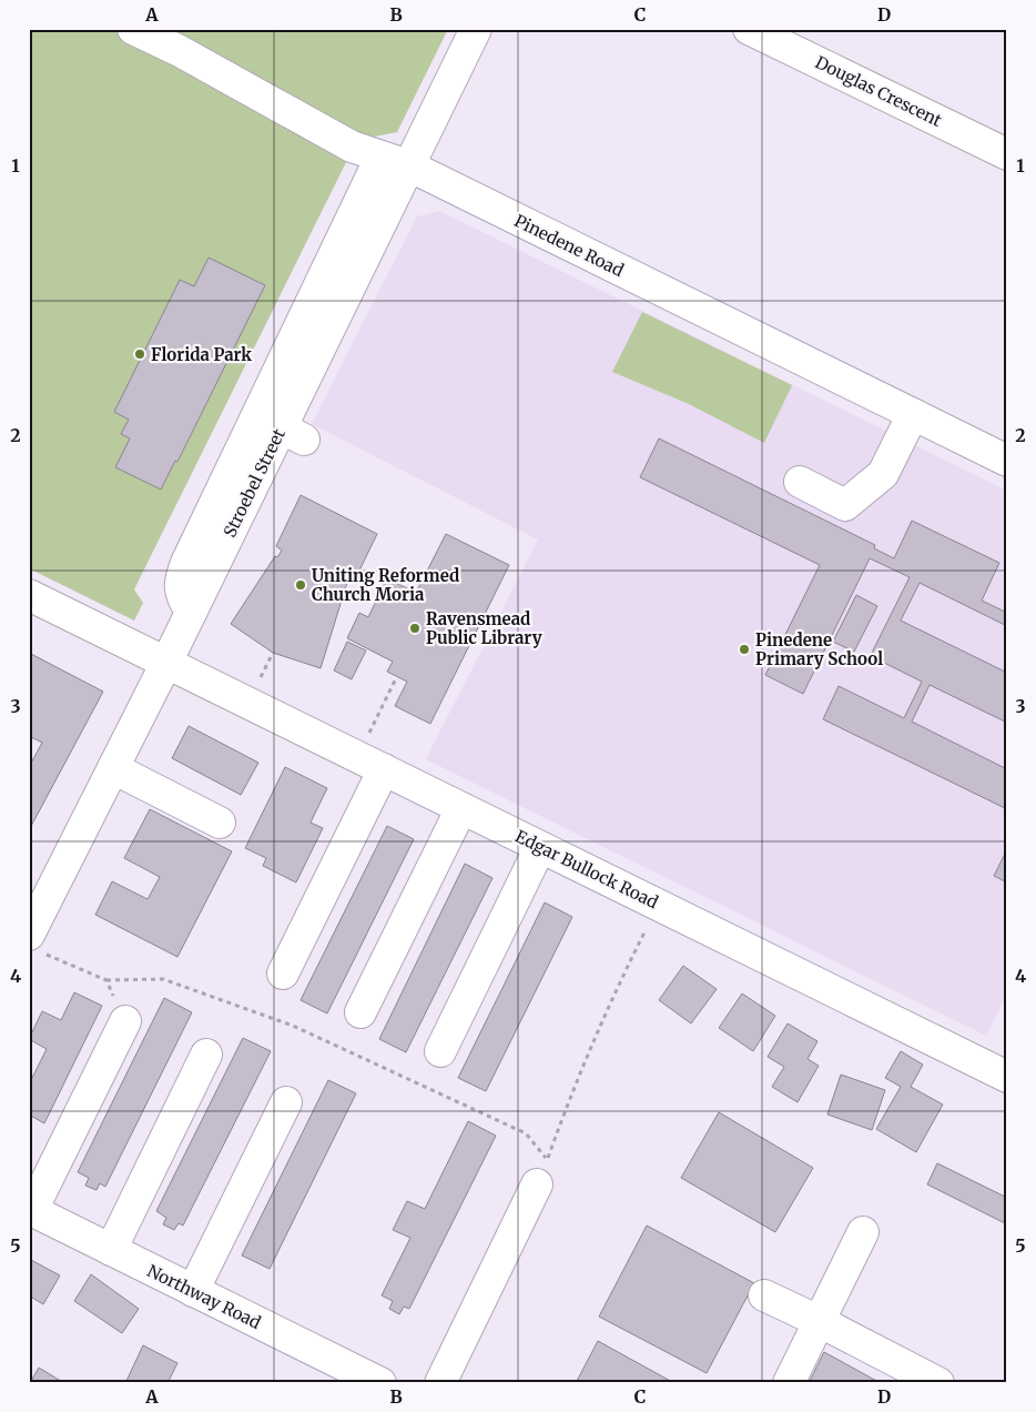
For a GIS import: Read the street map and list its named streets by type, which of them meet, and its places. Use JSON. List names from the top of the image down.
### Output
{
  "streets": {
    "street": [
      "Douglas Crescent",
      "Pinedene Road",
      "Stroebel Street",
      "Edgar Bullock Road",
      "Northway Road"
    ]
  },
  "crossings": [
    ["Pinedene Road", "Stroebel Street"],
    ["Stroebel Street", "Edgar Bullock Road"]
  ],
  "places": [
    "Florida Park",
    "Uniting Reformed Church Moria",
    "Ravensmead Public Library",
    "Pinedene Primary School"
  ],
  "grid": {
    "columns": [
      "A",
      "B",
      "C",
      "D"
    ],
    "rows": [
      "1",
      "2",
      "3",
      "4",
      "5"
    ]
  }
}
